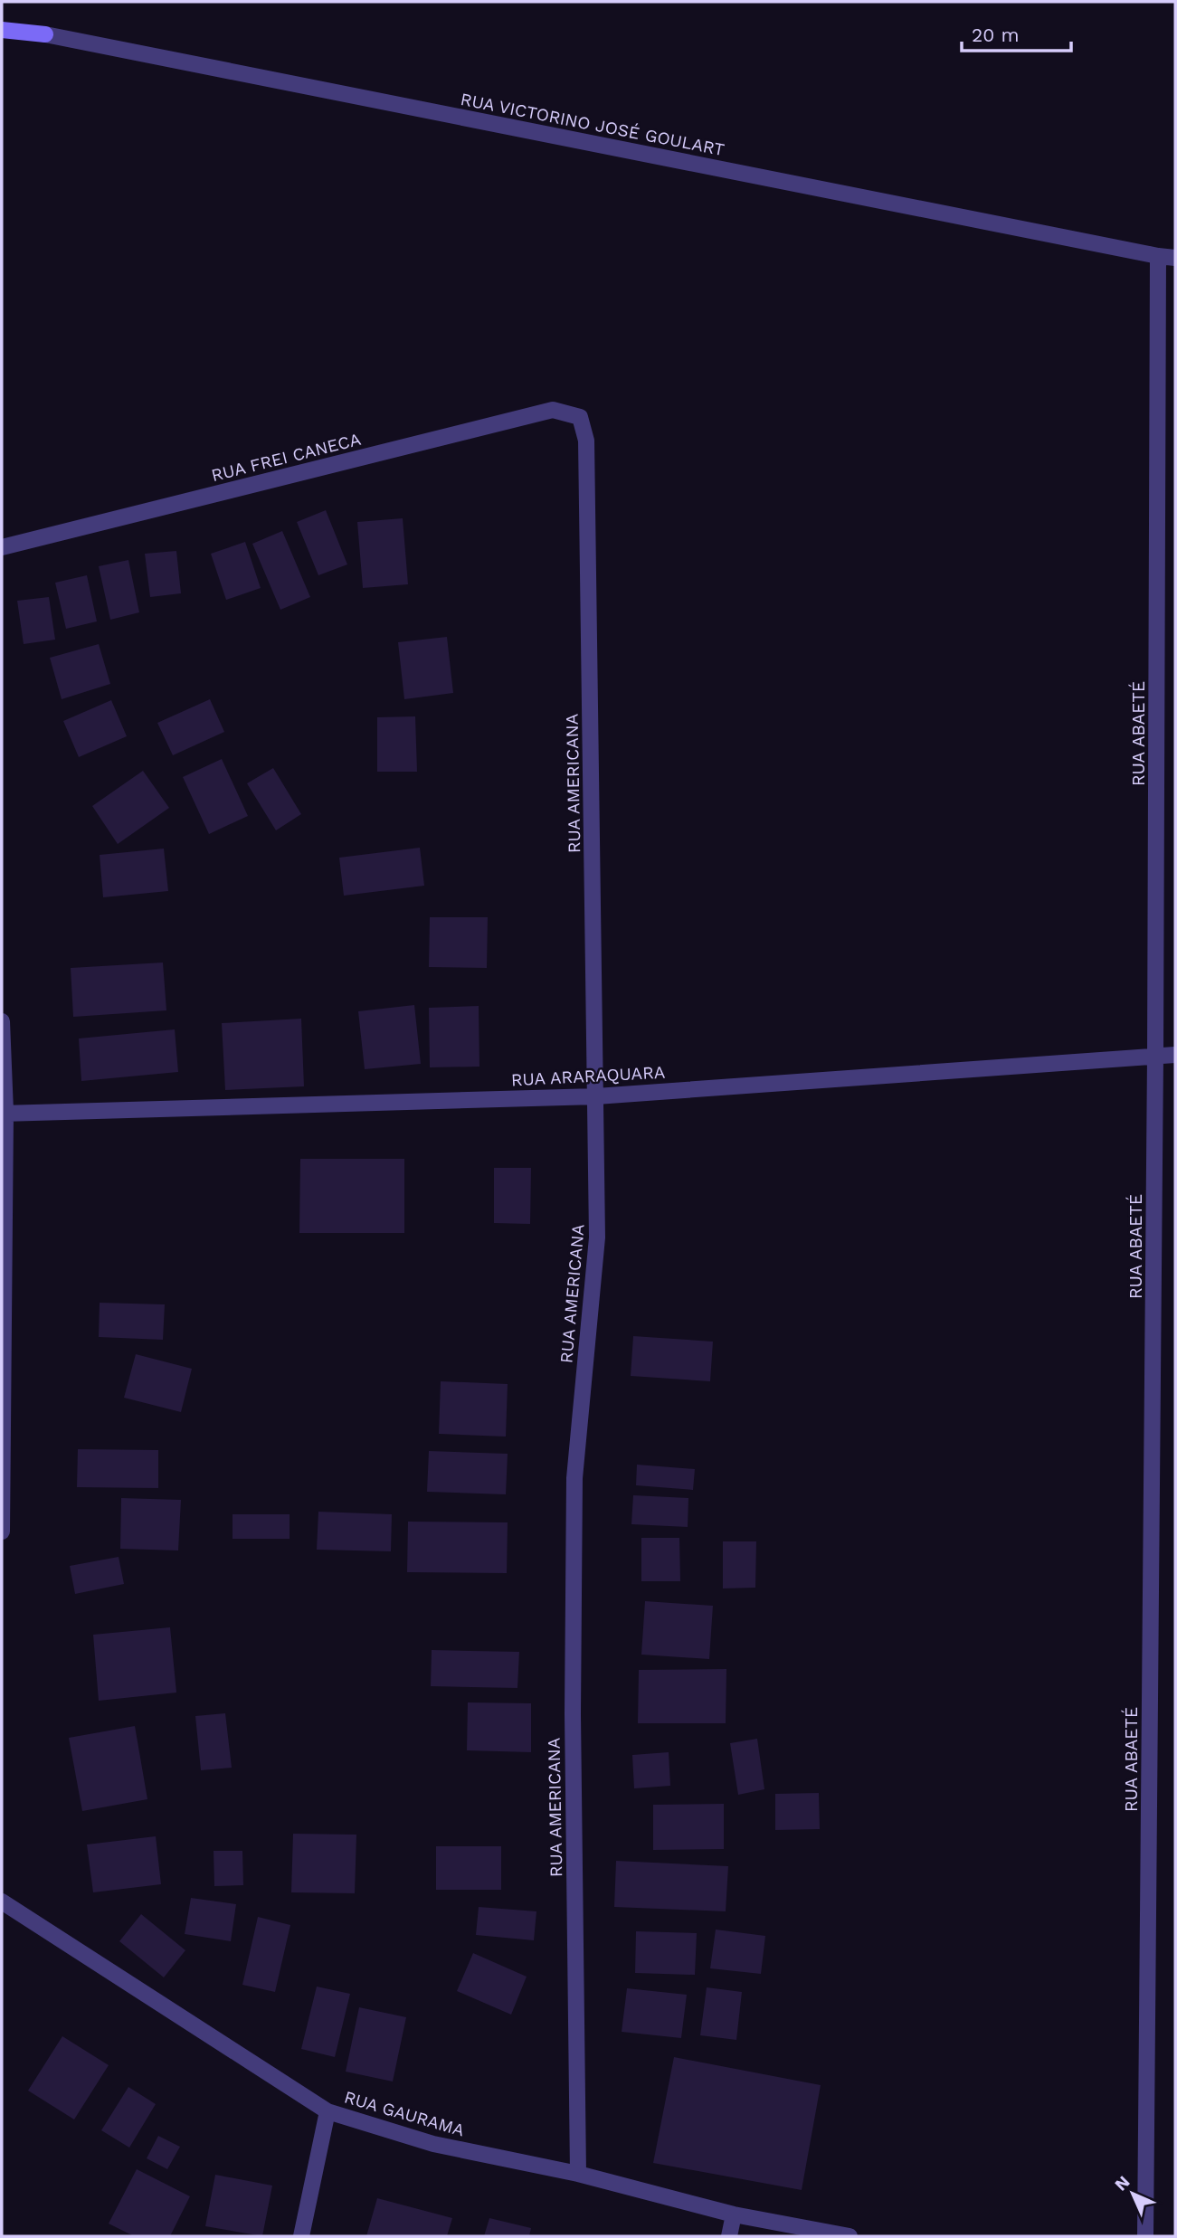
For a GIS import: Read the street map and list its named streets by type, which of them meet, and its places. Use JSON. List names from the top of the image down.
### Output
{
  "streets": {
    "street": [
      "RUA VICTORINO JOSÉ GOULART",
      "RUA FREI CANECA",
      "RUA ABAETÉ",
      "RUA AMERICANA",
      "RUA ARARAQUARA",
      "RUA GAURAMA"
    ]
  },
  "crossings": [
    ["RUA VICTORINO JOSÉ GOULART", "RUA ABAETÉ"],
    ["RUA FREI CANECA", "RUA AMERICANA"],
    ["RUA ABAETÉ", "RUA ARARAQUARA"],
    ["RUA AMERICANA", "RUA ARARAQUARA"],
    ["RUA AMERICANA", "RUA GAURAMA"]
  ],
  "scale_bar": "20 m",
  "north": "top left"
}
